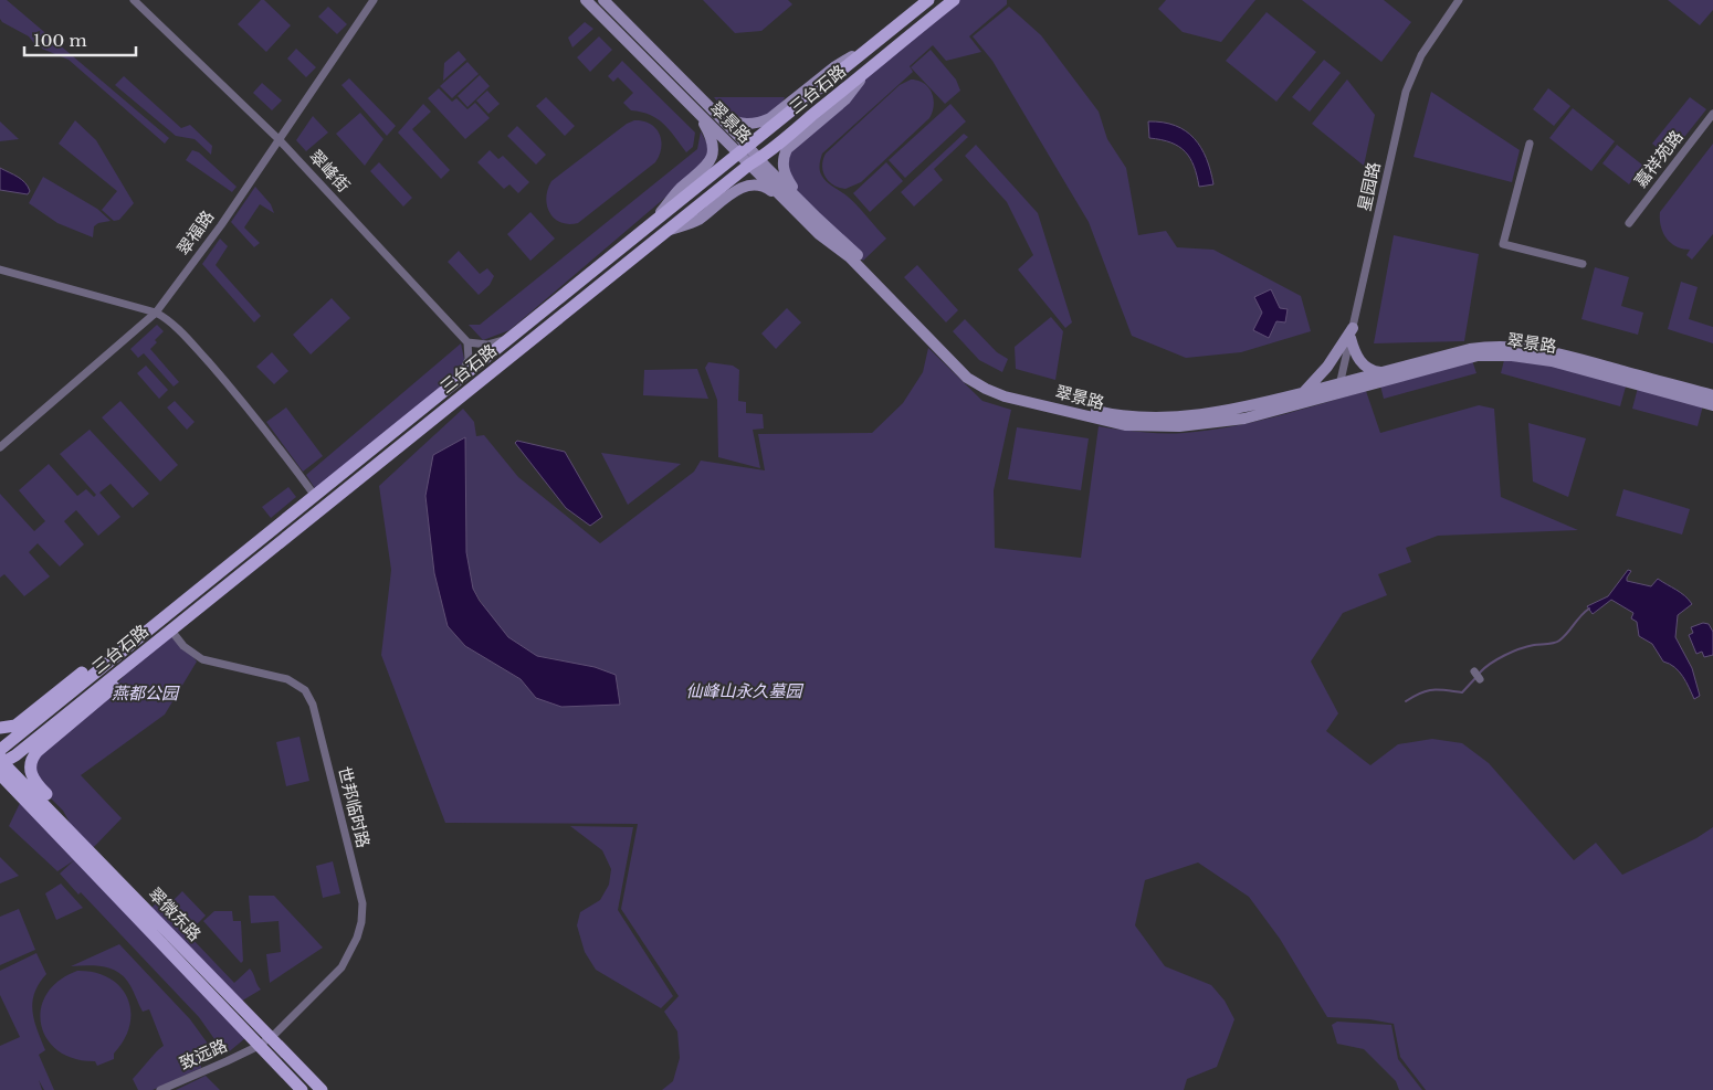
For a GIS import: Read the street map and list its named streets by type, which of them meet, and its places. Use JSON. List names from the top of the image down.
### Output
{
  "streets": {
    "main road": ["三台石路", "翠景路", "翠微东路"],
    "street": [
      "嘉祥苑路",
      "翠峰街",
      "星园路",
      "翠福路",
      "世邦临时路",
      "致远路"
    ]
  },
  "crossings": [
    ["三台石路", "翠景路"],
    ["三台石路", "世邦临时路"],
    ["三台石路", "翠微东路"],
    ["翠景路", "星园路"],
    ["翠峰街", "翠福路"],
    ["世邦临时路", "翠微东路"],
    ["世邦临时路", "致远路"],
    ["翠微东路", "致远路"]
  ],
  "parks": ["仙峰山永久墓园", "燕都公园"],
  "scale_bar": "100 m"
}
